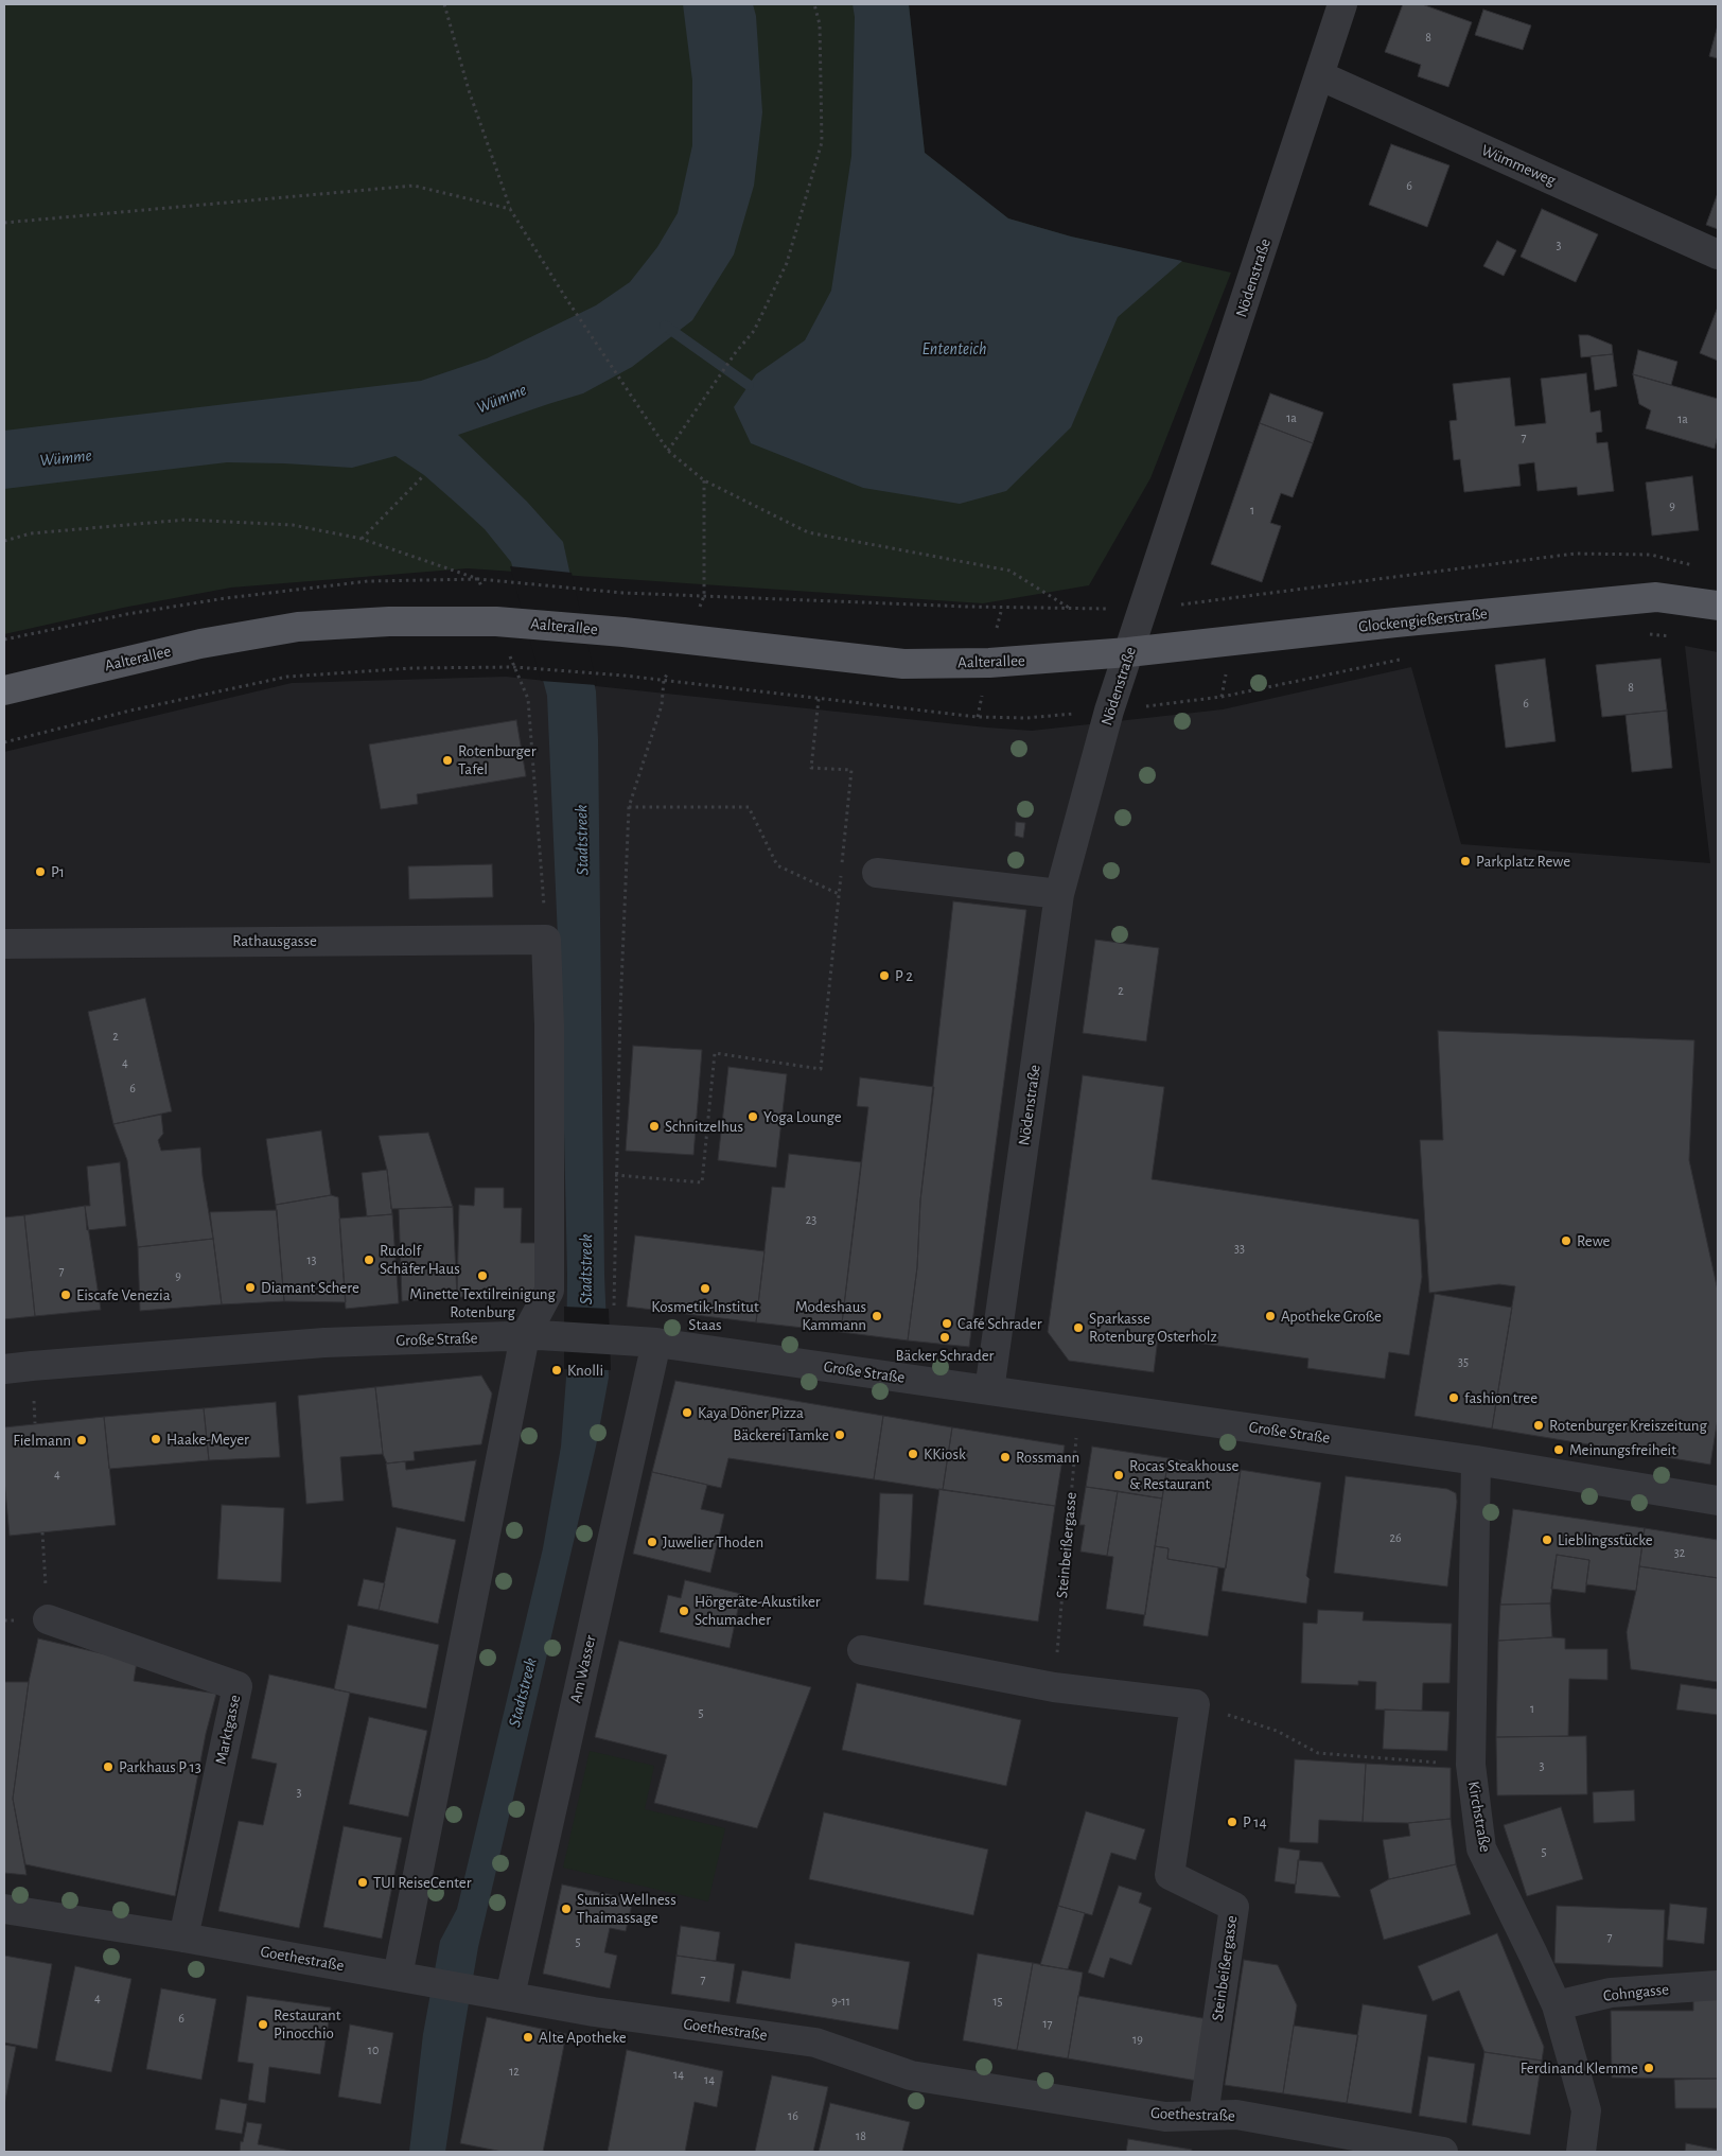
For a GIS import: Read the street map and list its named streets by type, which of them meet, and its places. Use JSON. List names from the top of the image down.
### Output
{
  "streets": {
    "main road": ["Glockengießerstraße", "Aalterallee"],
    "street": [
      "Wümmeweg",
      "Nödenstraße",
      "Rathausgasse",
      "Große Straße",
      "Steinbeißergasse",
      "Am Wasser",
      "Marktgasse",
      "Kirchstraße",
      "Goethestraße",
      "Cohngasse"
    ]
  },
  "crossings": [
    ["Wümmeweg", "Nödenstraße"],
    ["Nödenstraße", "Glockengießerstraße"],
    ["Nödenstraße", "Aalterallee"],
    ["Nödenstraße", "Große Straße"],
    ["Glockengießerstraße", "Aalterallee"],
    ["Große Straße", "Steinbeißergasse"],
    ["Große Straße", "Am Wasser"],
    ["Große Straße", "Kirchstraße"],
    ["Steinbeißergasse", "Goethestraße"],
    ["Am Wasser", "Goethestraße"],
    ["Marktgasse", "Goethestraße"],
    ["Kirchstraße", "Cohngasse"]
  ],
  "water": ["Ententeich", "Wümme", "Stadtstreek"],
  "places": [
    "Rotenburger Tafel",
    "Parkplatz Rewe",
    "P1",
    "P 2",
    "Yoga Lounge",
    "Schnitzelhus",
    "Rewe",
    "Rudolf Schäfer Haus",
    "Minette Textilreinigung Rotenburg",
    "Diamant Schere",
    "Kosmetik-Institut Staas",
    "Eiscafe Venezia",
    "Modeshaus Kammann",
    "Apotheke Große",
    "Café Schrader",
    "Sparkasse Rotenburg Osterholz",
    "Bäcker Schrader",
    "Knolli",
    "fashion tree",
    "Kaya Döner Pizza",
    "Rotenburger Kreiszeitung",
    "Bäckerei Tamke",
    "Haake-Meyer",
    "Fielmann",
    "Meinungsfreiheit",
    "KKiosk",
    "Rossmann",
    "Rocas Steakhouse & Restaurant",
    "Lieblingsstücke",
    "Juwelier Thoden",
    "Hörgeräte-Akustiker Schumacher",
    "Parkhaus P 13",
    "P 14",
    "TUI ReiseCenter",
    "Sunisa Wellness Thaimassage",
    "Restaurant Pinocchio",
    "Alte Apotheke",
    "Ferdinand Klemme"
  ],
  "house_numbers": [
    "8",
    "6",
    "3",
    "1a",
    "1a",
    "7",
    "9",
    "1",
    "8",
    "6",
    "2",
    "2",
    "4",
    "6",
    "23",
    "33",
    "13",
    "7",
    "9",
    "35",
    "4",
    "26",
    "32",
    "1",
    "5",
    "3",
    "3",
    "5",
    "7",
    "5",
    "7",
    "4",
    "9-11",
    "15",
    "6",
    "17",
    "19",
    "10",
    "12",
    "14",
    "14",
    "16",
    "18"
  ]
}
